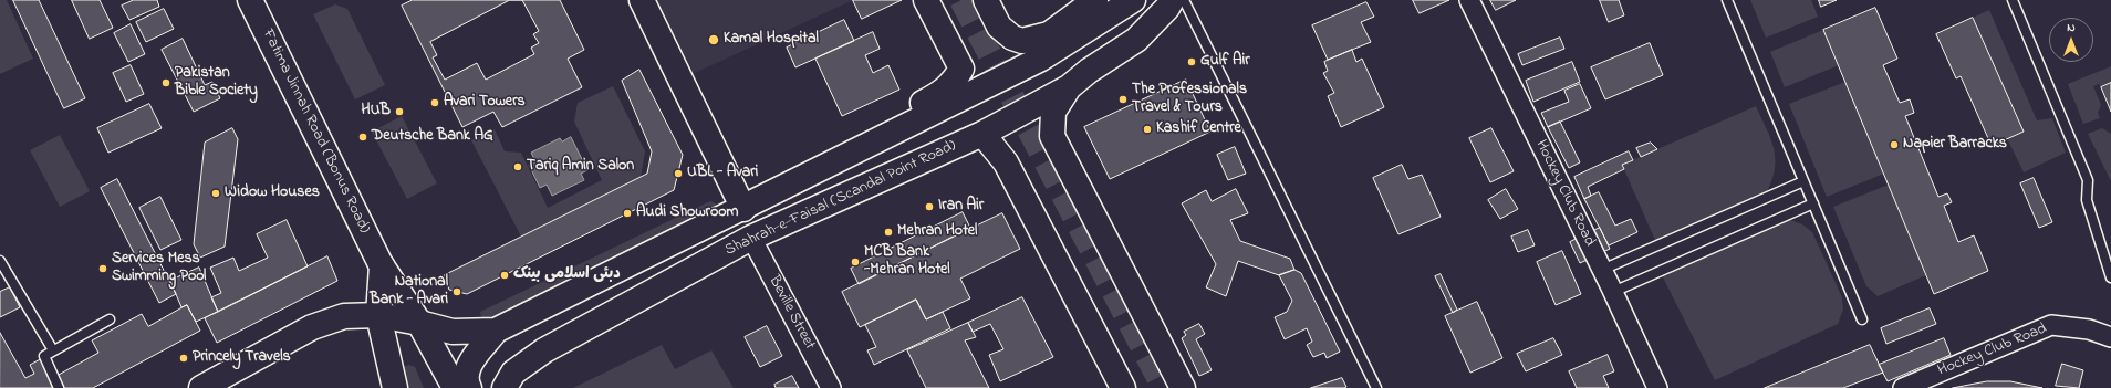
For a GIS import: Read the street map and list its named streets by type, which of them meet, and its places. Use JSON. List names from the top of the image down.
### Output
{
  "streets": {
    "main road": ["Fatima Jinnah Road (Bonus Road)", "Shahrah-e-Faisal (Scandal Point Road)"],
    "street": ["Hockey Club Road", "Beville Street"]
  },
  "crossings": [
    ["Shahrah-e-Faisal (Scandal Point Road)", "Beville Street"]
  ],
  "places": [
    "Kamal Hospital",
    "Gulf Air",
    "Pakistan Bible Society",
    "The Professionals Travel & Tours",
    "Avari Towers",
    "HUB",
    "Kashif Centre",
    "Deutsche Bank AG",
    "Napier Barracks",
    "Tariq Amin Salon",
    "UBL - Avari",
    "Widow Houses",
    "Iran Air",
    "Audi Showroom",
    "Mehran Hotel",
    "MCB Bank -Mehran Hotel",
    "Services Mess Swimming Pool",
    "دبئی اسلامی بینک",
    "National Bank - Avari",
    "Princely Travels"
  ],
  "north": "top"
}
